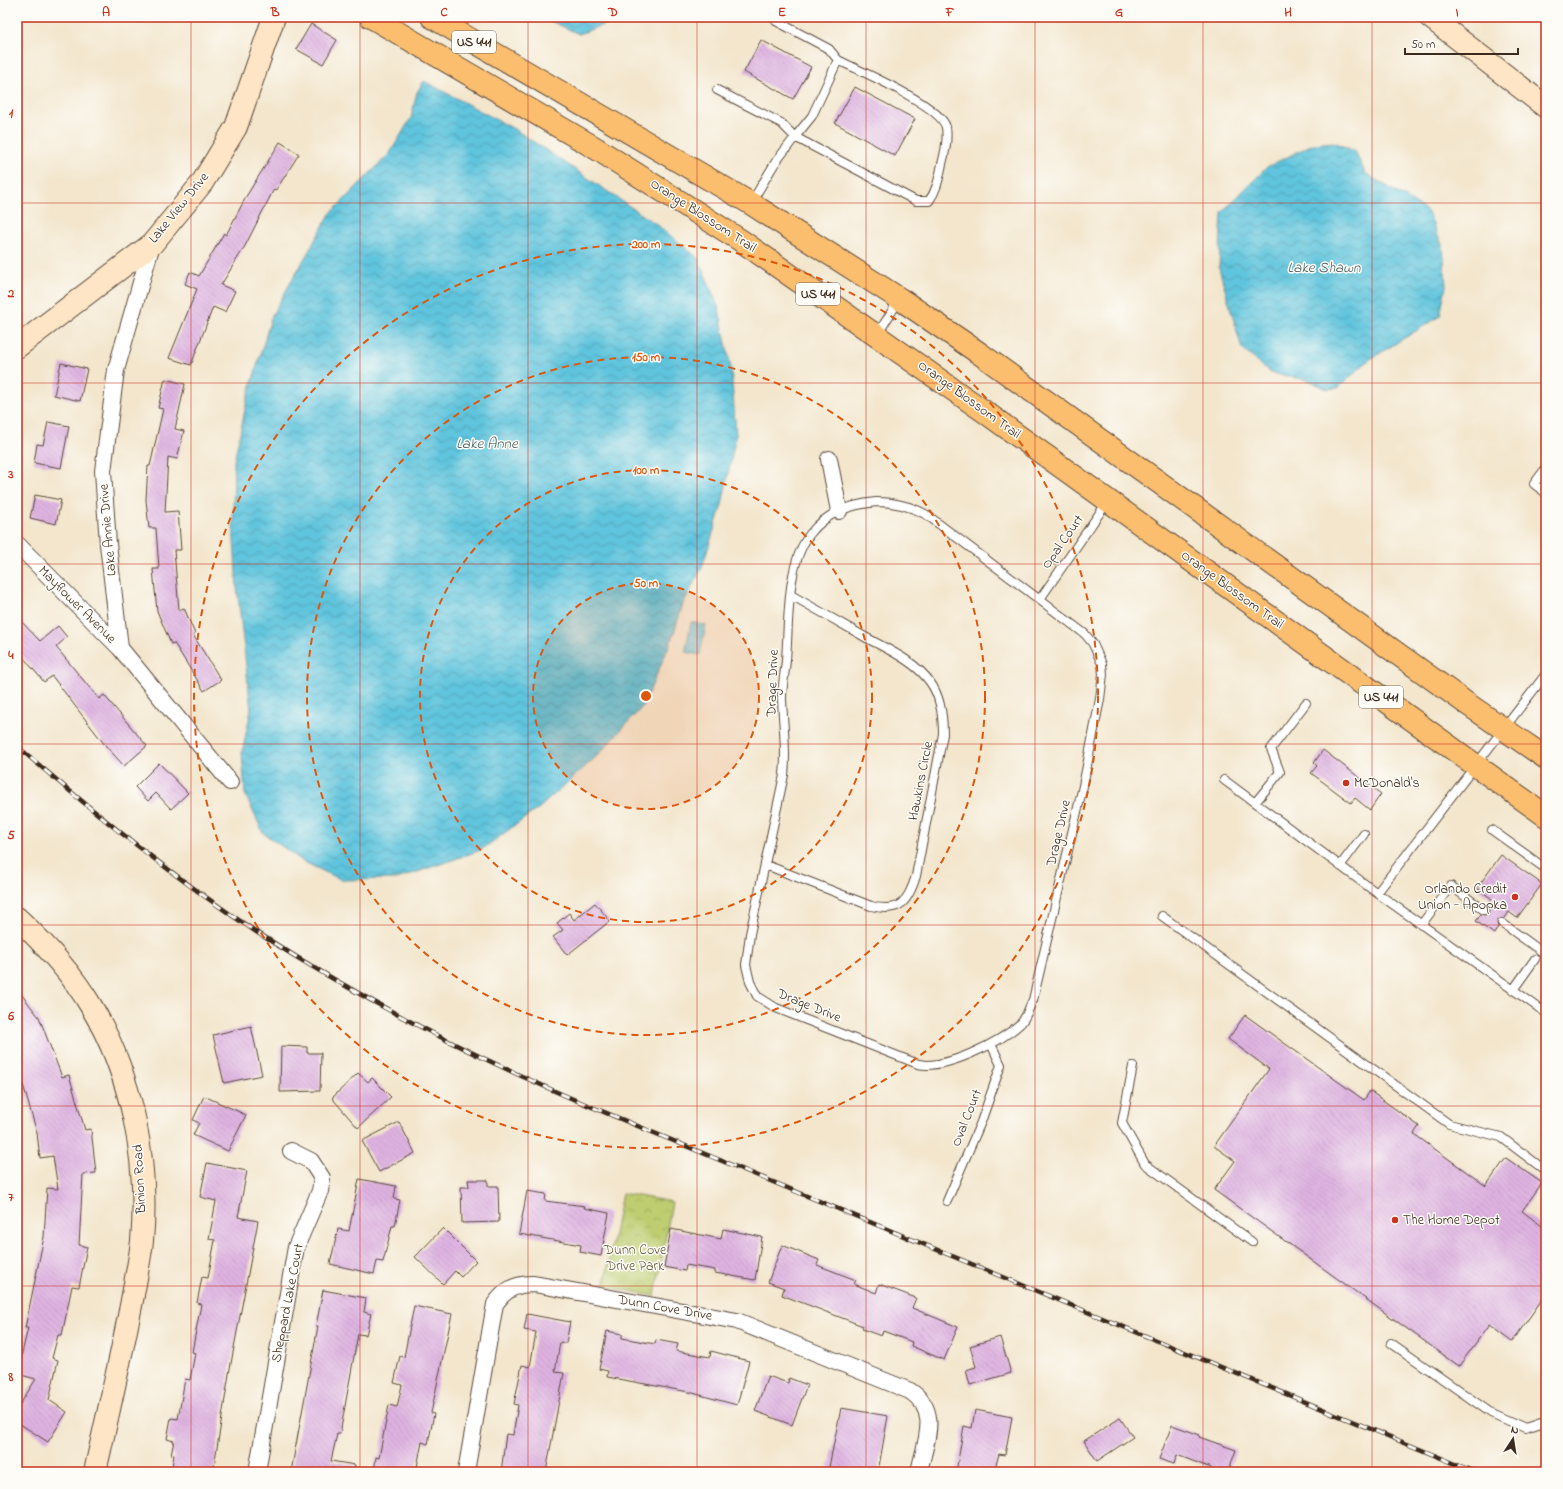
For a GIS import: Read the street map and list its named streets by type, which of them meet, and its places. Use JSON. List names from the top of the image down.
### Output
{
  "streets": {
    "main road": [
      "US 441",
      "Lake View Drive",
      "Orange Blossom Trail",
      "Binion Road"
    ],
    "street": [
      "Lake Annie Drive",
      "Mayflower Avenue",
      "Sheppard Lake Court",
      "Dunn Cove Drive"
    ],
    "lane": [
      "Opal Court",
      "Drage Drive",
      "Hawkins Circle",
      "Oval Court"
    ]
  },
  "crossings": [
    ["Lake View Drive", "Lake Annie Drive"],
    ["Orange Blossom Trail", "Opal Court"],
    ["Lake Annie Drive", "Mayflower Avenue"],
    ["Opal Court", "Drage Drive"],
    ["Drage Drive", "Hawkins Circle"],
    ["Drage Drive", "Oval Court"]
  ],
  "water": ["Lake Shawn", "Lake Anne"],
  "parks": ["Dunn Cove Drive Park"],
  "places": ["McDonald's", "Orlando Credit Union - Apopka", "The Home Depot"],
  "scale_bar": "50 m",
  "north": "top",
  "grid": {
    "columns": [
      "A",
      "B",
      "C",
      "D",
      "E",
      "F",
      "G",
      "H",
      "I"
    ],
    "rows": [
      "1",
      "2",
      "3",
      "4",
      "5",
      "6",
      "7",
      "8"
    ]
  },
  "rings": [
    "200 m",
    "150 m",
    "100 m",
    "50 m"
  ]
}
